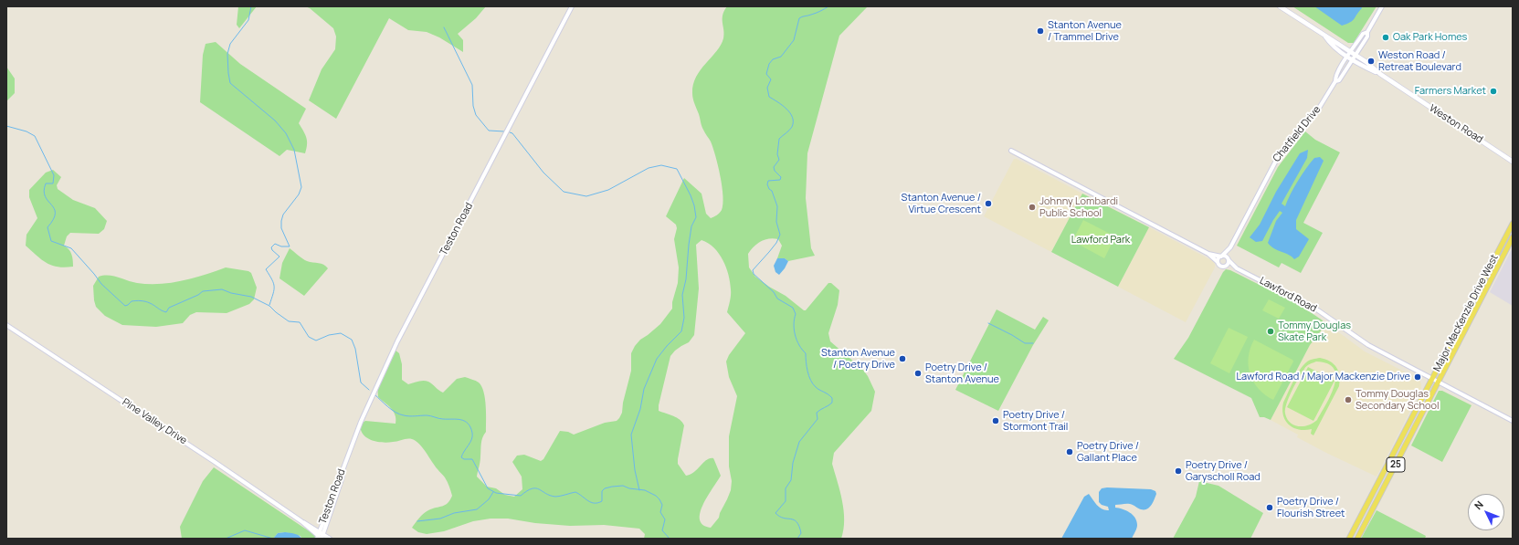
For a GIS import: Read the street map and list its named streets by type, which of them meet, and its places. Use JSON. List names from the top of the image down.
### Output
{
  "streets": {
    "main road": ["Weston Road", "Major MacKenzie Drive West", "25"],
    "street": [
      "Chatfield Drive",
      "Teston Road",
      "Lawford Road",
      "Pine Valley Drive"
    ]
  },
  "crossings": [
    ["Weston Road", "Chatfield Drive"],
    ["Chatfield Drive", "Lawford Road"],
    ["Teston Road", "Pine Valley Drive"],
    ["Lawford Road", "Major MacKenzie Drive West"]
  ],
  "parks": ["Lawford Park"],
  "places": [
    "Stanton Avenue / Trammel Drive",
    "Oak Park Homes",
    "Weston Road / Retreat Boulevard",
    "Farmers Market",
    "Stanton Avenue / Virtue Crescent",
    "Johnny Lombardi Public School",
    "Tommy Douglas Skate Park",
    "Stanton Avenue / Poetry Drive",
    "Poetry Drive / Stanton Avenue",
    "Lawford Road / Major Mackenzie Drive",
    "Tommy Douglas Secondary School",
    "Poetry Drive / Stormont Trail",
    "Poetry Drive / Gallant Place",
    "Poetry Drive / Garyscholl Road",
    "Poetry Drive / Flourish Street"
  ],
  "north": "top left"
}
